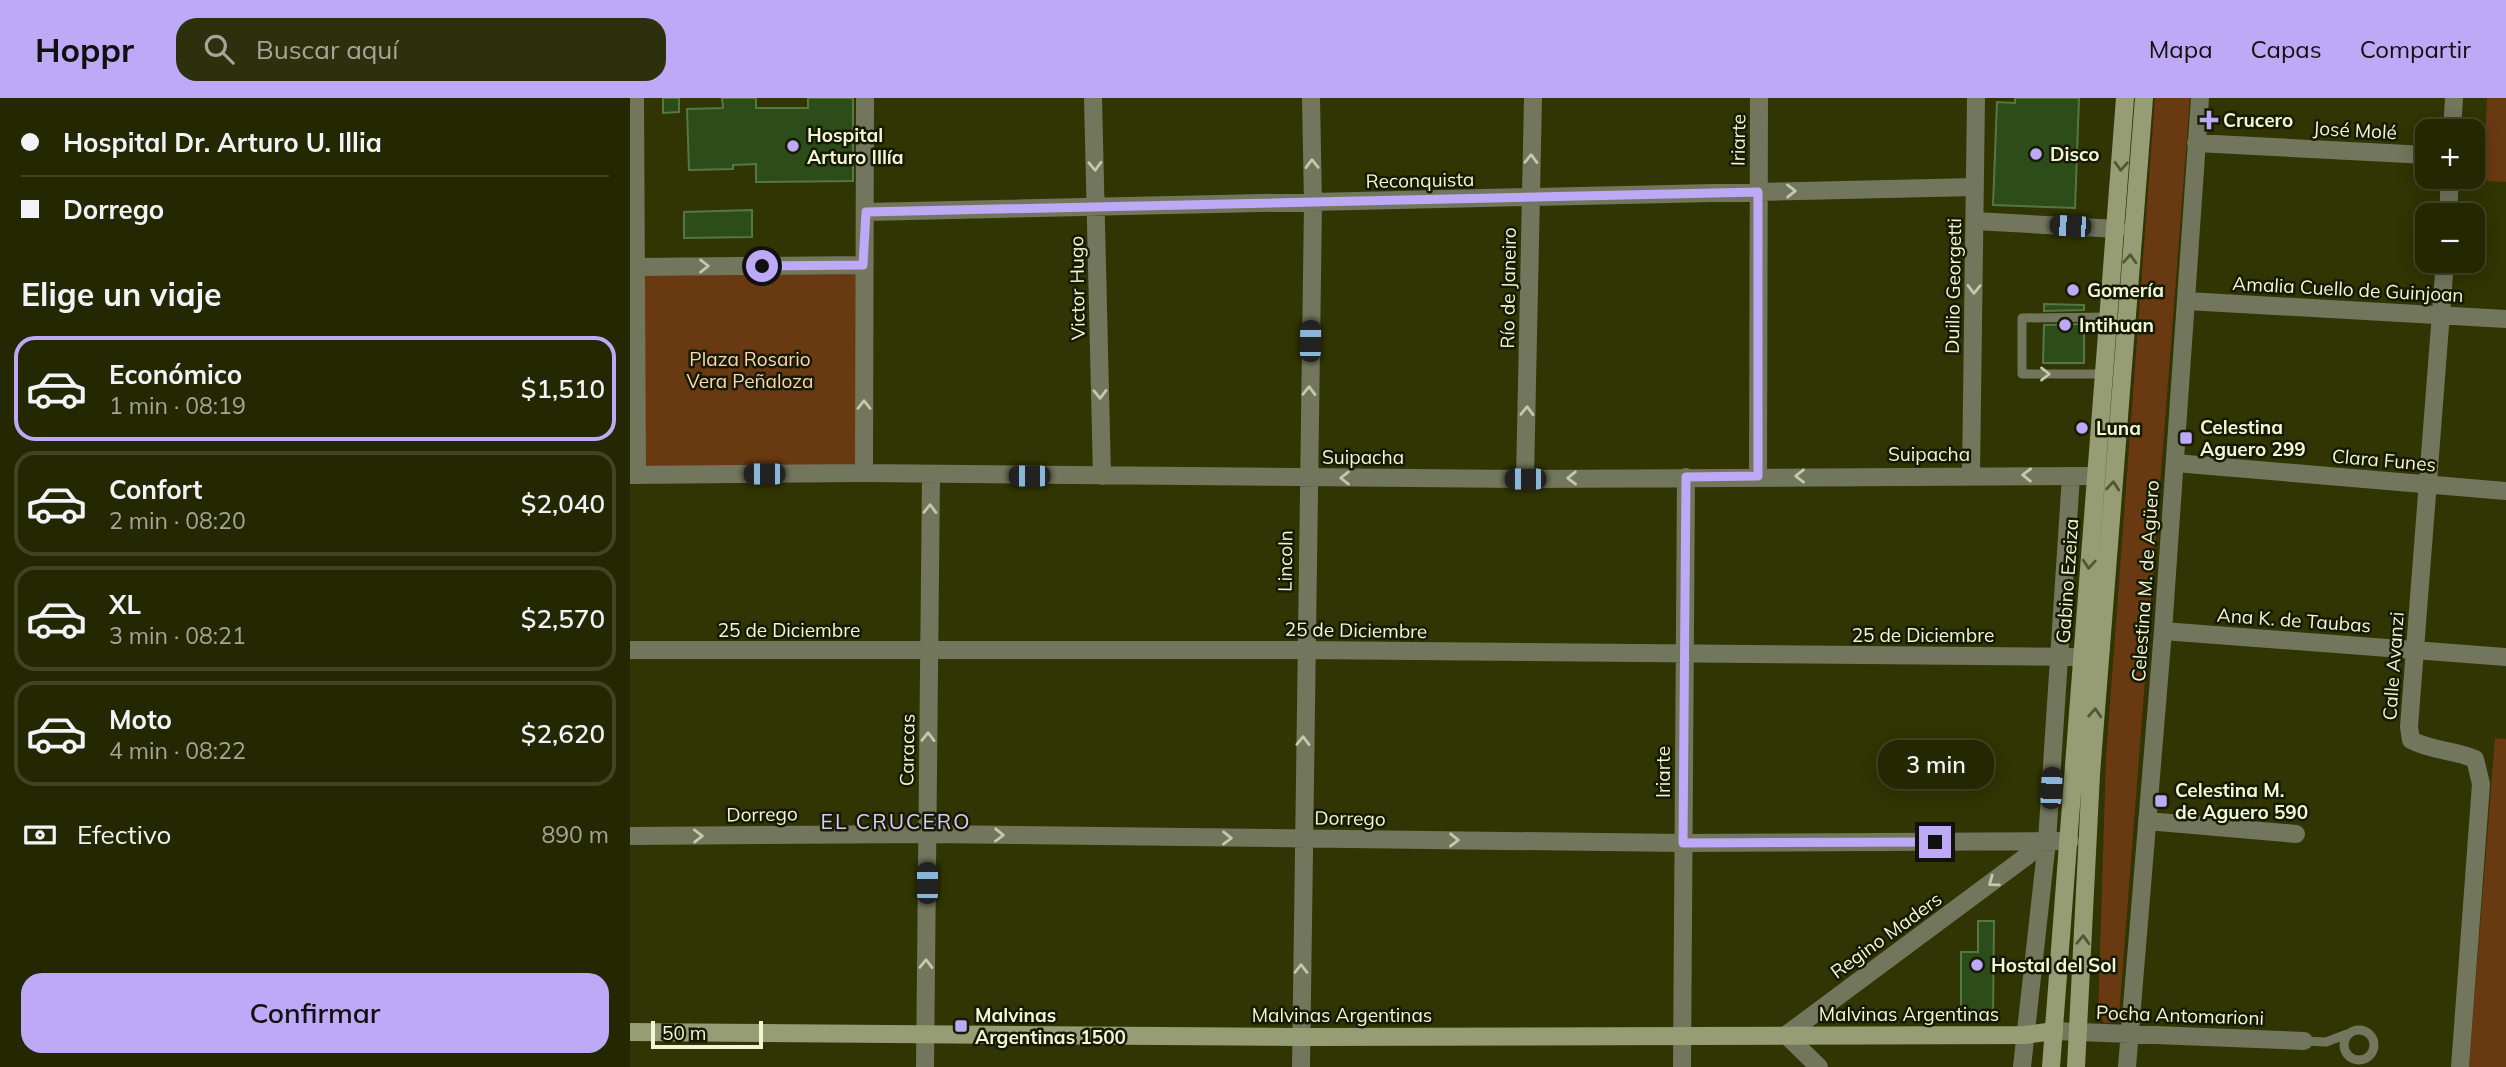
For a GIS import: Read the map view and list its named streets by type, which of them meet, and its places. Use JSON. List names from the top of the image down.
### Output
{
  "streets": {
    "main road": ["Gabino Ezeiza", "Malvinas Argentinas"],
    "street": [
      "José Molé",
      "Iriarte",
      "Reconquista",
      "Duilio Georgetti",
      "Victor Hugo",
      "Río de Janeiro",
      "Amalia Cuello de Guinjoan",
      "Suipacha",
      "Clara Funes",
      "Lincoln",
      "Celestina M. de Agüero",
      "Ana K. de Taubas",
      "25 de Diciembre",
      "Calle Avanzi",
      "Caracas",
      "Dorrego",
      "Regino Maders",
      "Pocha Antomarioni"
    ]
  },
  "crossings": [
    ["José Molé", "Celestina M. de Agüero"],
    ["Iriarte", "Reconquista"],
    ["Iriarte", "Suipacha"],
    ["Iriarte", "25 de Diciembre"],
    ["Iriarte", "Dorrego"],
    ["Iriarte", "Malvinas Argentinas"],
    ["Reconquista", "Duilio Georgetti"],
    ["Reconquista", "Victor Hugo"],
    ["Reconquista", "Río de Janeiro"],
    ["Reconquista", "Lincoln"],
    ["Duilio Georgetti", "Suipacha"],
    ["Victor Hugo", "Suipacha"],
    ["Río de Janeiro", "Suipacha"],
    ["Amalia Cuello de Guinjoan", "Celestina M. de Agüero"],
    ["Amalia Cuello de Guinjoan", "Calle Avanzi"],
    ["Suipacha", "Lincoln"],
    ["Suipacha", "Gabino Ezeiza"],
    ["Suipacha", "Caracas"],
    ["Clara Funes", "Celestina M. de Agüero"],
    ["Clara Funes", "Calle Avanzi"],
    ["Lincoln", "25 de Diciembre"],
    ["Lincoln", "Dorrego"],
    ["Lincoln", "Malvinas Argentinas"],
    ["Gabino Ezeiza", "25 de Diciembre"],
    ["Gabino Ezeiza", "Dorrego"],
    ["Gabino Ezeiza", "Malvinas Argentinas"],
    ["Gabino Ezeiza", "Pocha Antomarioni"],
    ["Celestina M. de Agüero", "Ana K. de Taubas"],
    ["Celestina M. de Agüero", "Pocha Antomarioni"],
    ["Ana K. de Taubas", "Calle Avanzi"],
    ["25 de Diciembre", "Caracas"],
    ["Caracas", "Dorrego"],
    ["Caracas", "Malvinas Argentinas"],
    ["Dorrego", "Regino Maders"],
    ["Regino Maders", "Malvinas Argentinas"],
    ["Malvinas Argentinas", "Pocha Antomarioni"]
  ],
  "one_way": [
    "Duilio Georgetti",
    "Victor Hugo",
    "Río de Janeiro",
    "Suipacha",
    "Lincoln",
    "Caracas",
    "Dorrego",
    "Regino Maders"
  ],
  "districts": ["EL CRUCERO"],
  "parks": ["Plaza Rosario Vera Peñaloza"],
  "places": {
    "health": ["Crucero"],
    "other": [
      "Hospital Arturo Illía",
      "Disco",
      "Gomería",
      "Intihuan",
      "Luna",
      "Hostal del Sol"
    ],
    "transit": ["Celestina Aguero 299", "Celestina M. de Aguero 590", "Malvinas Argentinas 1500"]
  },
  "scale_bar": "50 m",
  "page": {
    "header": "Hoppr",
    "search": "Buscar aquí",
    "nav": ["Mapa", "Capas", "Compartir"],
    "banner": ["Hospital Dr. Arturo U. Illia", "Dorrego"],
    "map_buttons": ["+", "−"],
    "heading": "Elige un viaje",
    "list": [
      {
        "name": "Económico",
        "note": "1 min · 08:19",
        "value": "$1,510"
      },
      {
        "name": "Confort",
        "note": "2 min · 08:20",
        "value": "$2,040"
      },
      {
        "name": "XL",
        "note": "3 min · 08:21",
        "value": "$2,570"
      },
      {
        "name": "Moto",
        "note": "4 min · 08:22",
        "value": "$2,620"
      }
    ],
    "bubble": "3 min",
    "pay": ["Efectivo", "890 m"],
    "buttons": "Confirmar",
    "scale": "50 m"
  }
}
